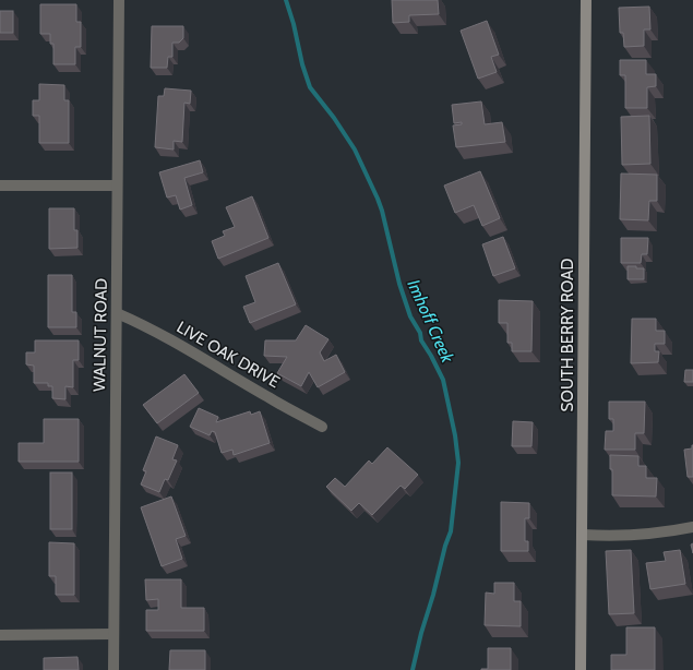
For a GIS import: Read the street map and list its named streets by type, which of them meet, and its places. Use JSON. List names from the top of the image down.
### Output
{
  "streets": {
    "street": ["WALNUT ROAD", "SOUTH BERRY ROAD", "LIVE OAK DRIVE"]
  },
  "crossings": [
    ["WALNUT ROAD", "LIVE OAK DRIVE"]
  ],
  "water": ["Imhoff Creek"]
}
